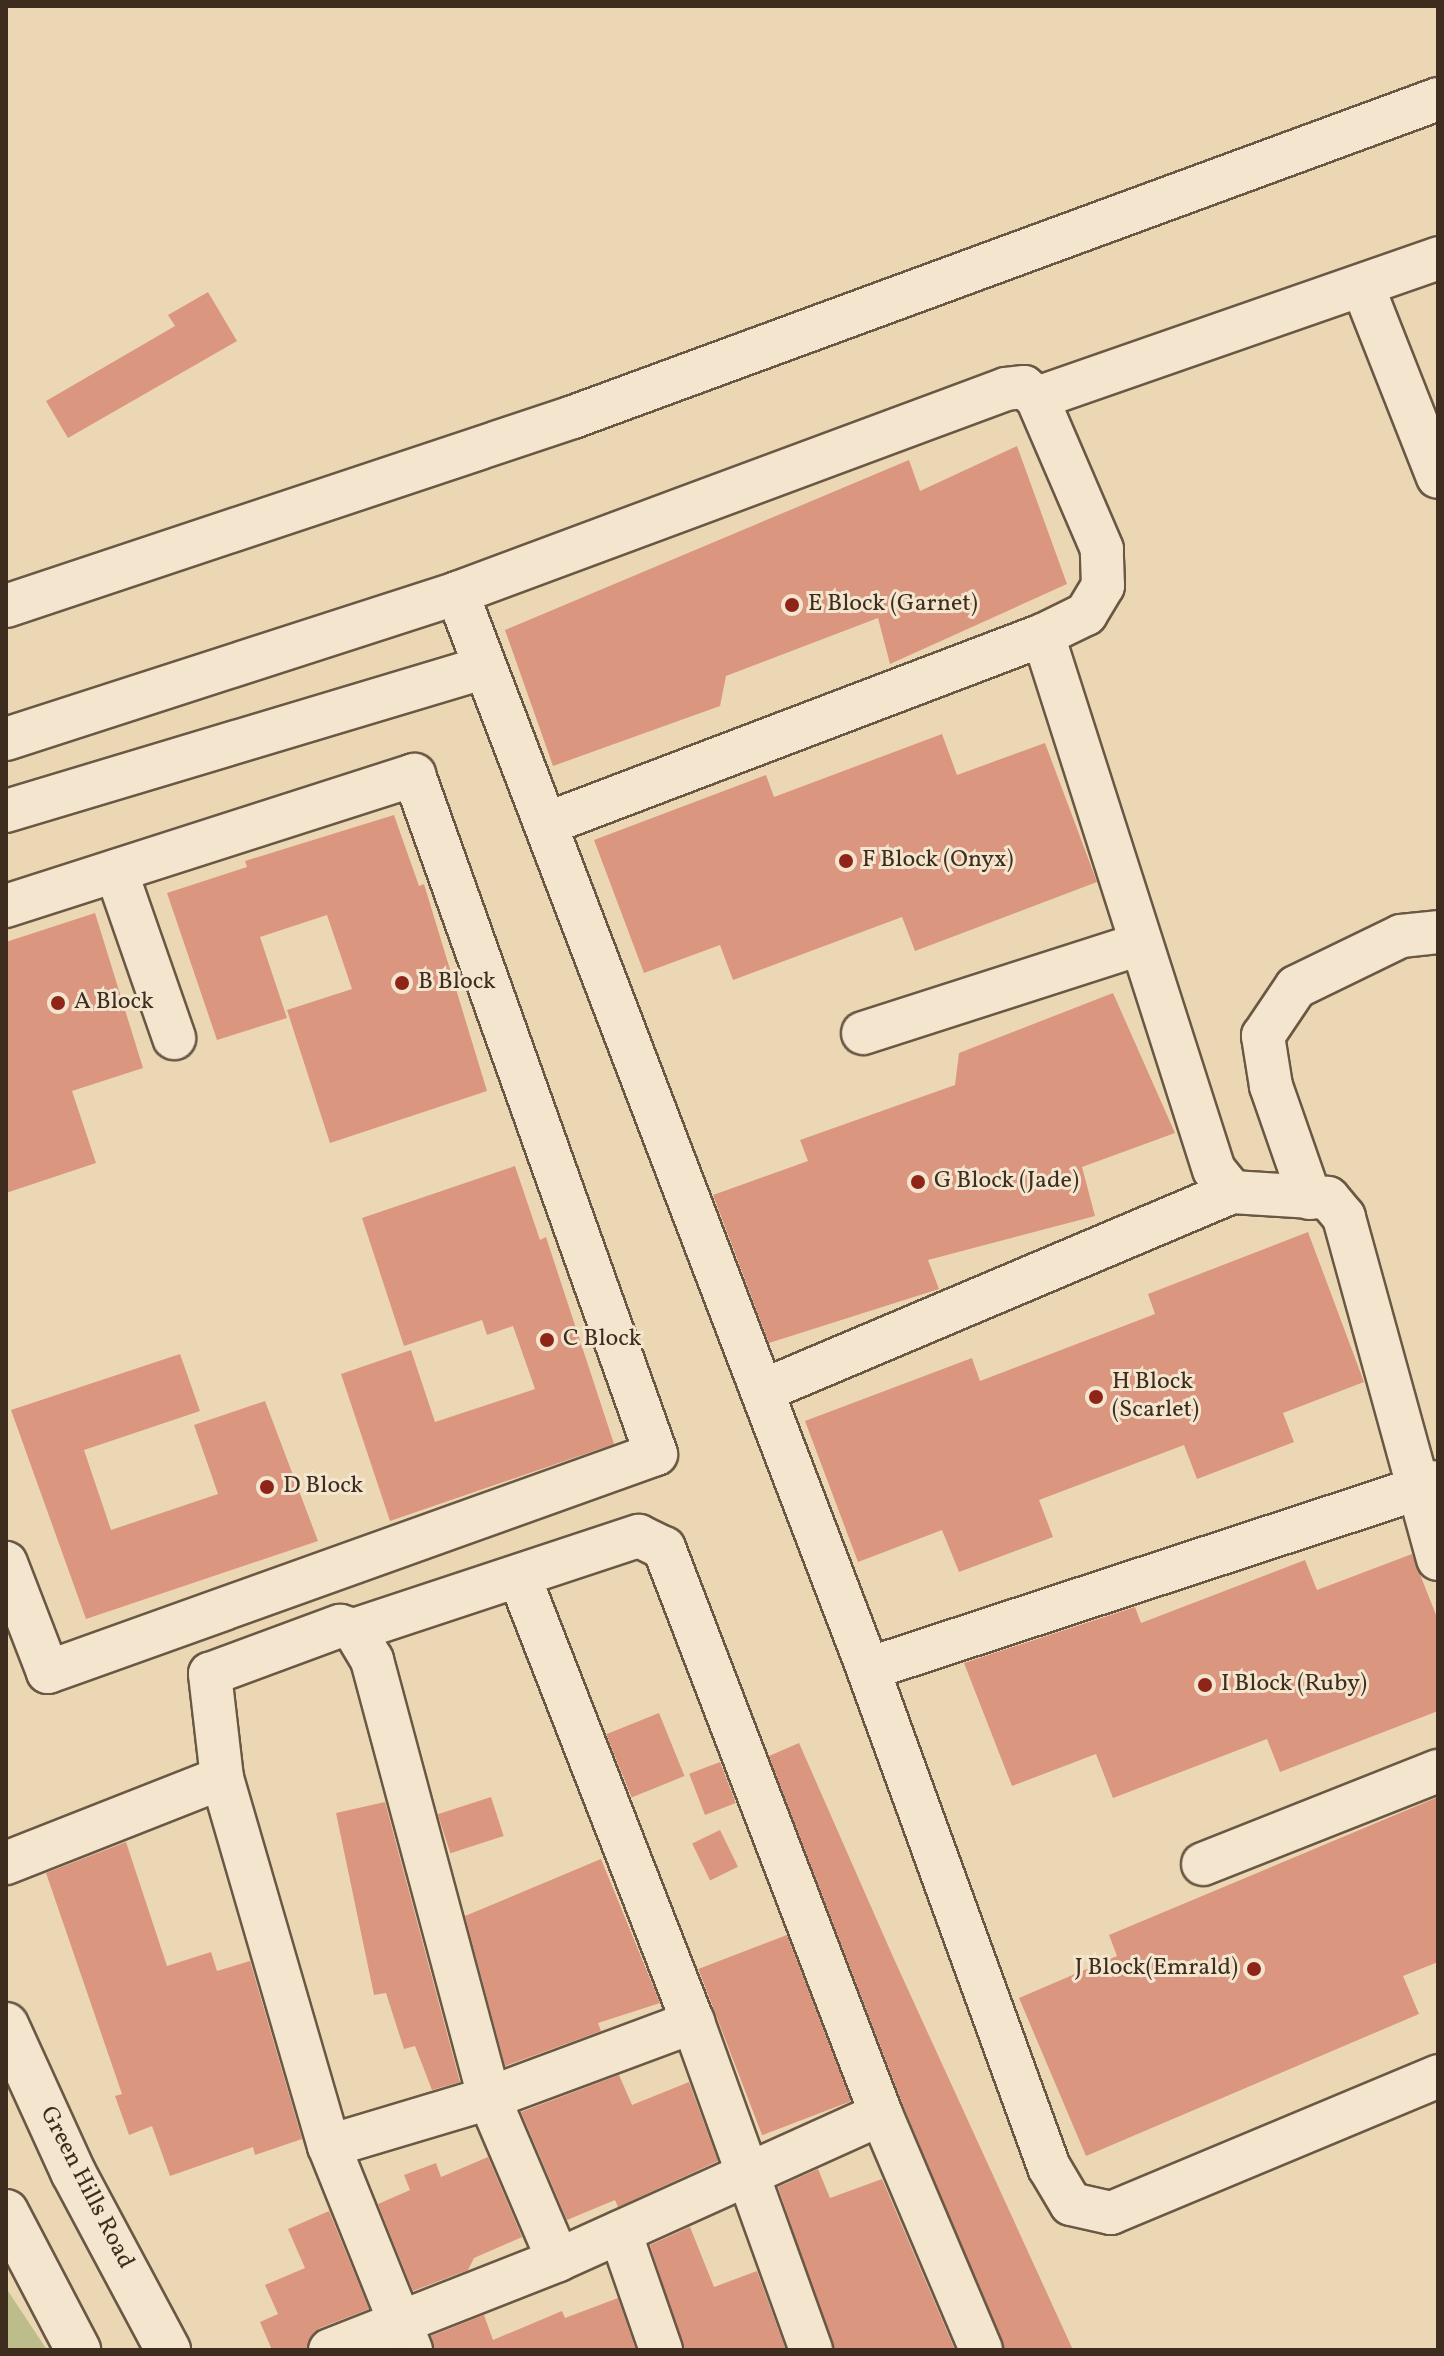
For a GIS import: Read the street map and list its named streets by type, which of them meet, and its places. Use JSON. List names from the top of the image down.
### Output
{
  "streets": {
    "street": ["Green Hills Road"]
  },
  "places": [
    "E Block (Garnet)",
    "F Block (Onyx)",
    "B Block",
    "A Block",
    "G Block (Jade)",
    "C Block",
    "H Block (Scarlet)",
    "D Block",
    "I Block (Ruby)",
    "J Block(Emrald)"
  ]
}
